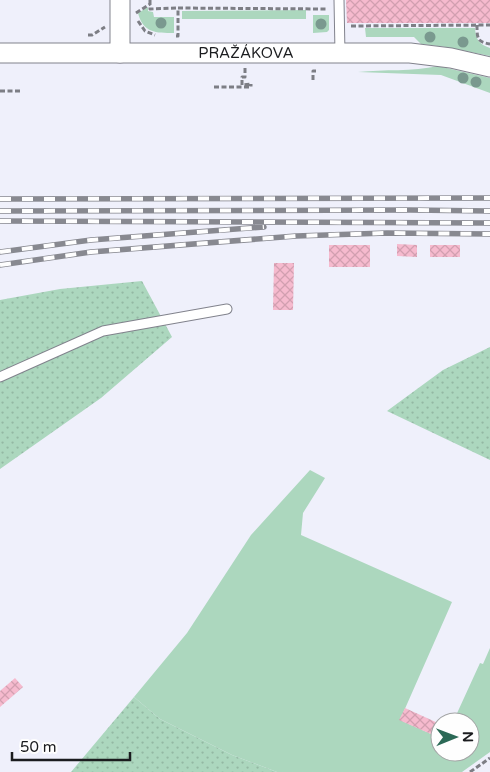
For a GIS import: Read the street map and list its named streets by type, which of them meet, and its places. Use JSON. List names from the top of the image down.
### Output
{
  "streets": {
    "street": ["PRAŽÁKOVA"]
  },
  "scale_bar": "50 m",
  "north": "right"
}
